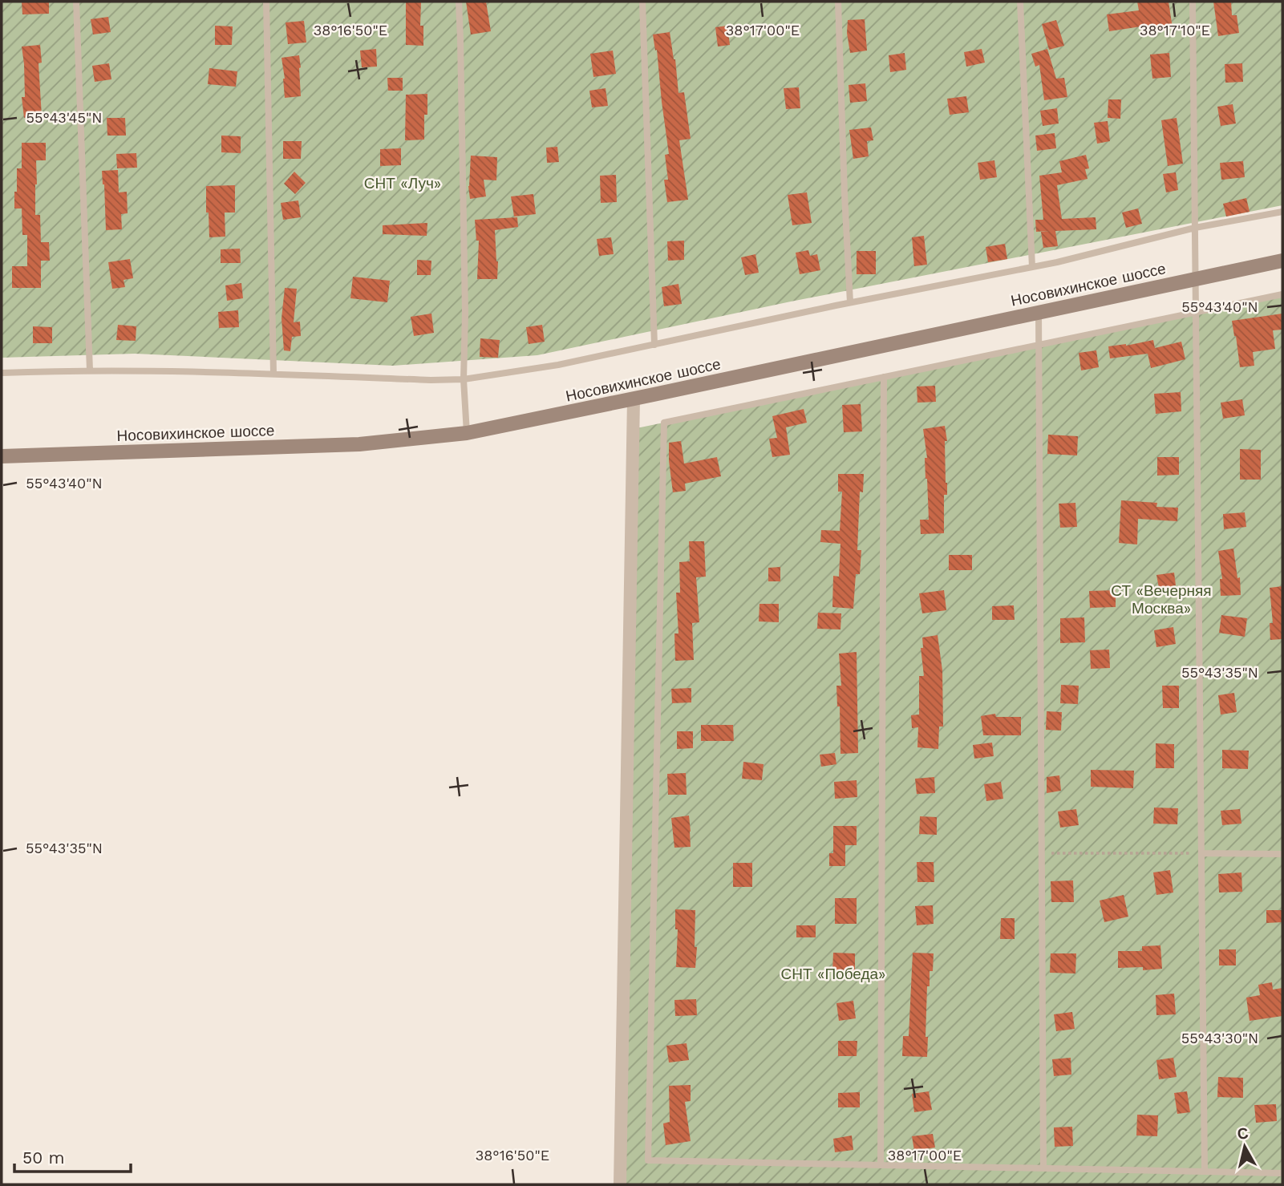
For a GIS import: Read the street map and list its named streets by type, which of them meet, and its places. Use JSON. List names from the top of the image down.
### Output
{
  "streets": {
    "main road": ["Носовихинское шоссе"]
  },
  "parks": ["СНТ «Луч»", "СТ «Вечерняя Москва»", "СНТ «Победа»"],
  "scale_bar": "50 m",
  "north": "top",
  "coordinates": [
    "38°16'50\"E",
    "38°17'00\"E",
    "38°17'10\"E",
    "55°43'45\"N",
    "55°43'40\"N",
    "55°43'35\"N",
    "55°43'30\"N"
  ]
}
